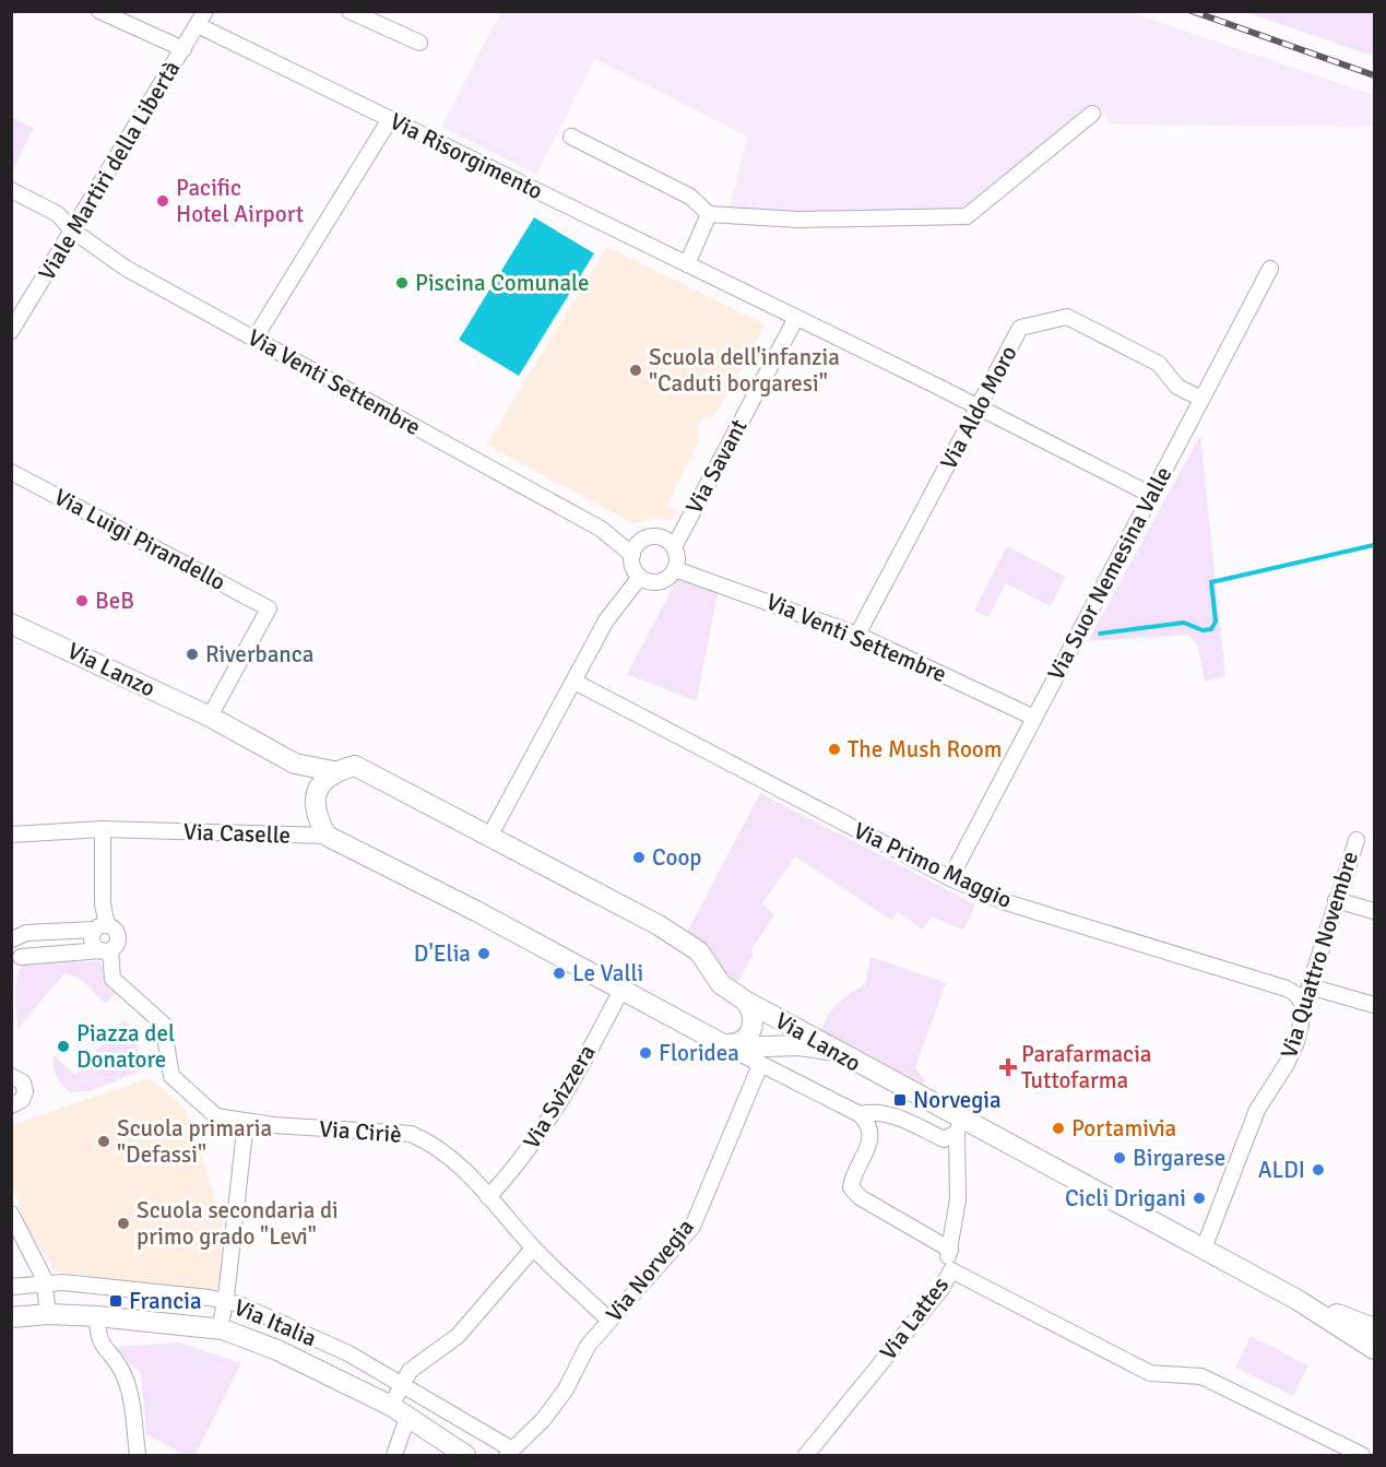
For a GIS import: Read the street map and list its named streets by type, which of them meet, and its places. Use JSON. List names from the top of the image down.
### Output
{
  "streets": {
    "street": [
      "Via Risorgimento",
      "Viale Martiri della Libertà",
      "Via Venti Settembre",
      "Via Aldo Moro",
      "Via Savant",
      "Via Luigi Pirandello",
      "Via Suor Nemesina Valle",
      "Via Lanzo",
      "Via Caselle",
      "Via Primo Maggio",
      "Via Quattro Novembre",
      "Via Svizzera",
      "Via Ciriè",
      "Via Norvegia",
      "Via Lattes",
      "Via Italia"
    ]
  },
  "crossings": [
    ["Via Risorgimento", "Viale Martiri della Libertà"],
    ["Via Risorgimento", "Via Aldo Moro"],
    ["Via Risorgimento", "Via Savant"],
    ["Via Risorgimento", "Via Suor Nemesina Valle"],
    ["Viale Martiri della Libertà", "Via Venti Settembre"],
    ["Via Venti Settembre", "Via Aldo Moro"],
    ["Via Venti Settembre", "Via Savant"],
    ["Via Venti Settembre", "Via Suor Nemesina Valle"],
    ["Via Aldo Moro", "Via Suor Nemesina Valle"],
    ["Via Luigi Pirandello", "Via Lanzo"],
    ["Via Suor Nemesina Valle", "Via Primo Maggio"],
    ["Via Lanzo", "Via Quattro Novembre"],
    ["Via Lanzo", "Via Lattes"],
    ["Via Caselle", "Via Svizzera"],
    ["Via Primo Maggio", "Via Quattro Novembre"],
    ["Via Svizzera", "Via Ciriè"],
    ["Via Ciriè", "Via Norvegia"],
    ["Via Norvegia", "Via Italia"]
  ],
  "places": {
    "other": [
      "Pacific Hotel Airport",
      "Piscina Comunale",
      "Scuola dell'infanzia \"Caduti borgaresi\"",
      "BeB",
      "Riverbanca",
      "The Mush Room",
      "Coop",
      "D'Elia",
      "Le Valli",
      "Piazza del Donatore",
      "Floridea",
      "Portamivia",
      "Scuola primaria \"Defassi\"",
      "Birgarese",
      "ALDI",
      "Cicli Drigani",
      "Scuola secondaria di primo grado \"Levi\""
    ],
    "health": ["Parafarmacia Tuttofarma"],
    "transit": ["Norvegia", "Francia"]
  }
}
